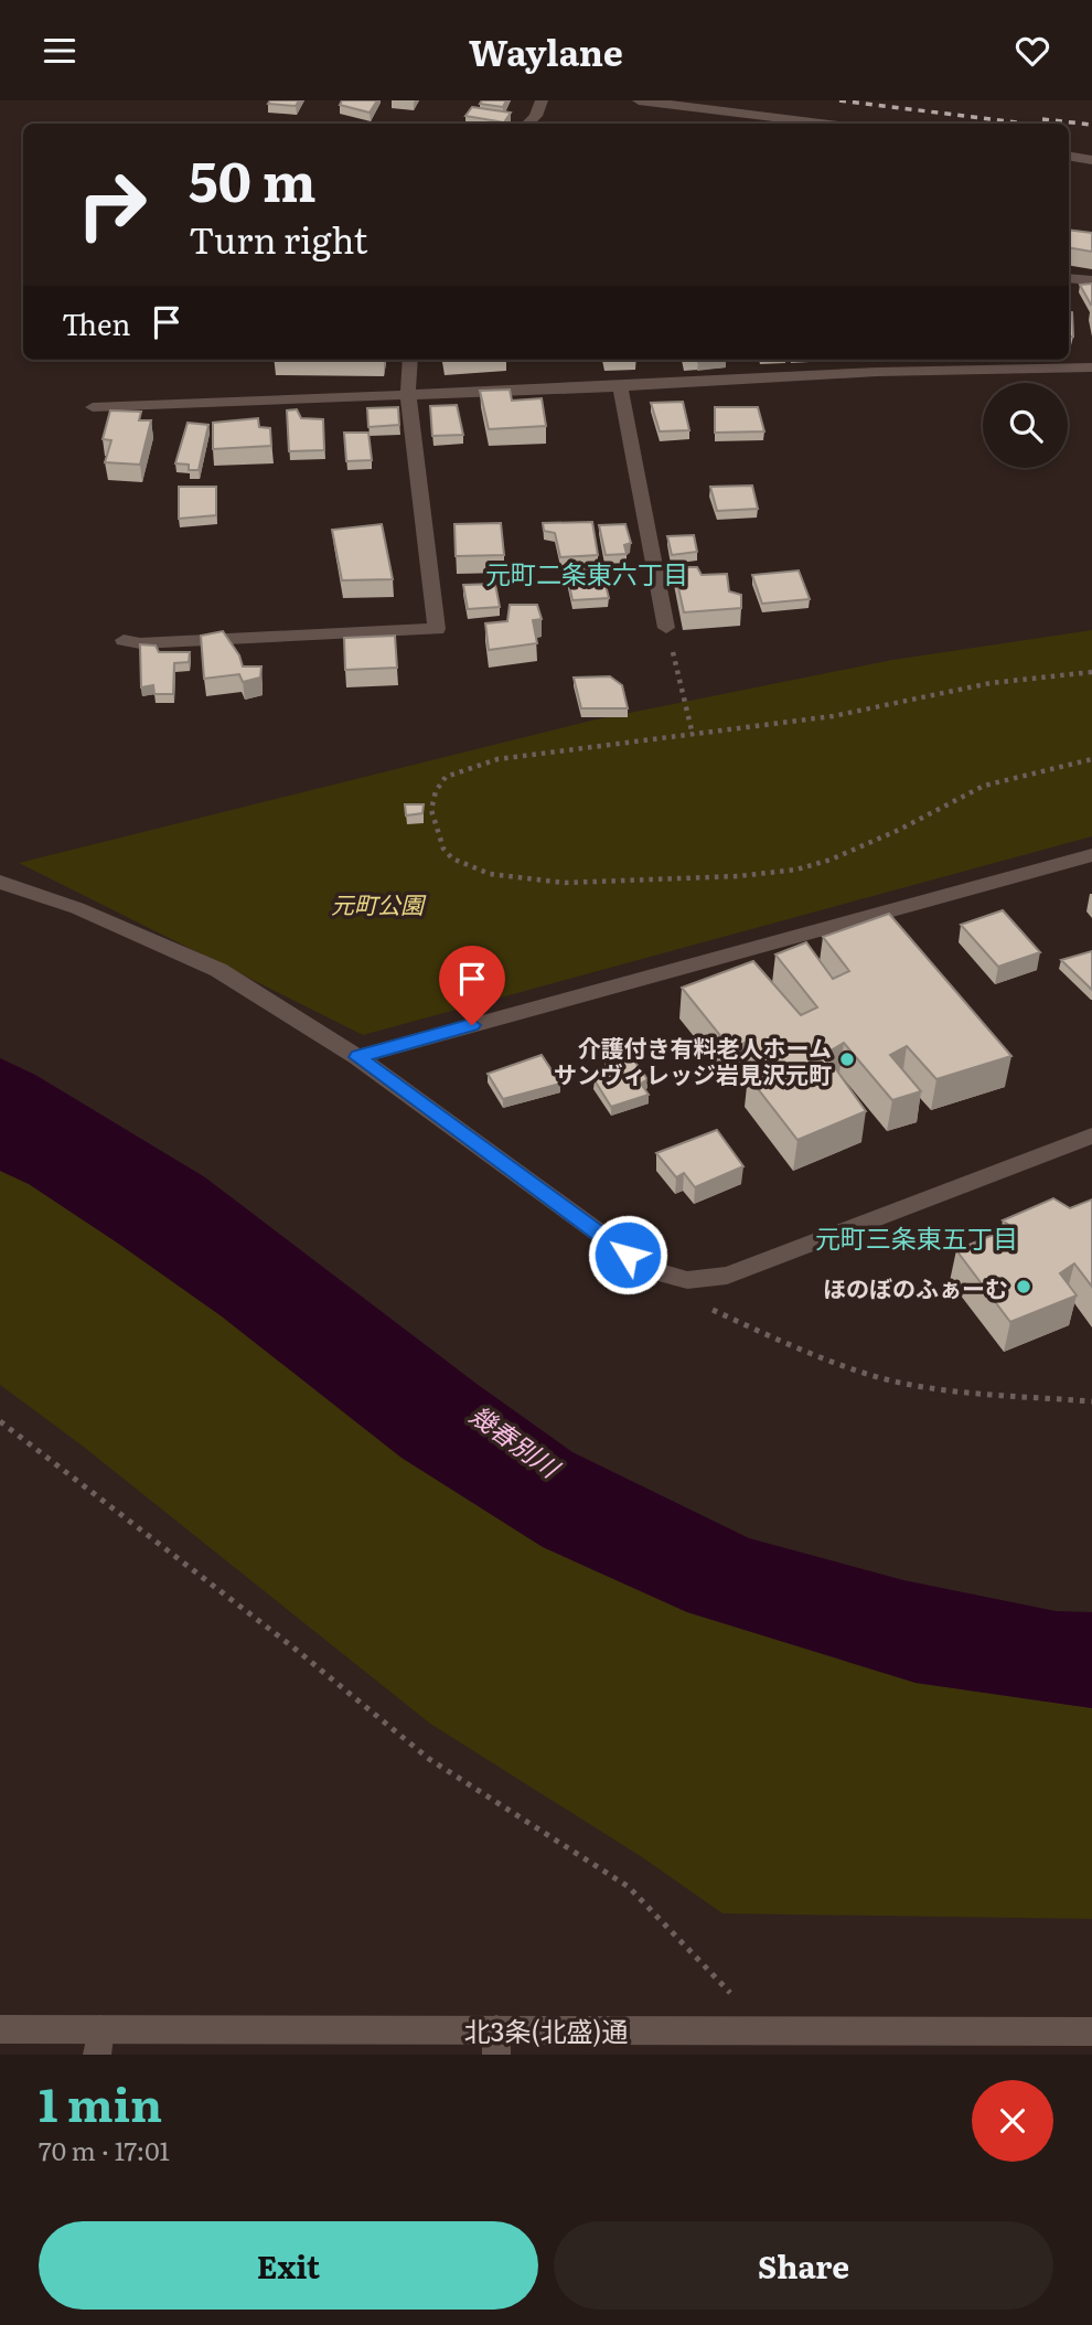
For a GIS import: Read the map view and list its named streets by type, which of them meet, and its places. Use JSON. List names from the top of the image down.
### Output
{
  "streets": {
    "street": ["北3条(北盛)通"]
  },
  "districts": ["元町二条東六丁目", "元町三条東五丁目"],
  "water": ["幾春別川"],
  "parks": ["元町公園"],
  "places": ["介護付き有料老人ホーム サンヴィレッジ岩見沢元町", "ほのぼのふぁーむ"],
  "page": {
    "header": "Waylane",
    "turn": ["50 m", "Turn right"],
    "then": "Then",
    "heading": ["1 min", "70 m · 17:01"],
    "buttons": ["Exit", "Share"]
  }
}
